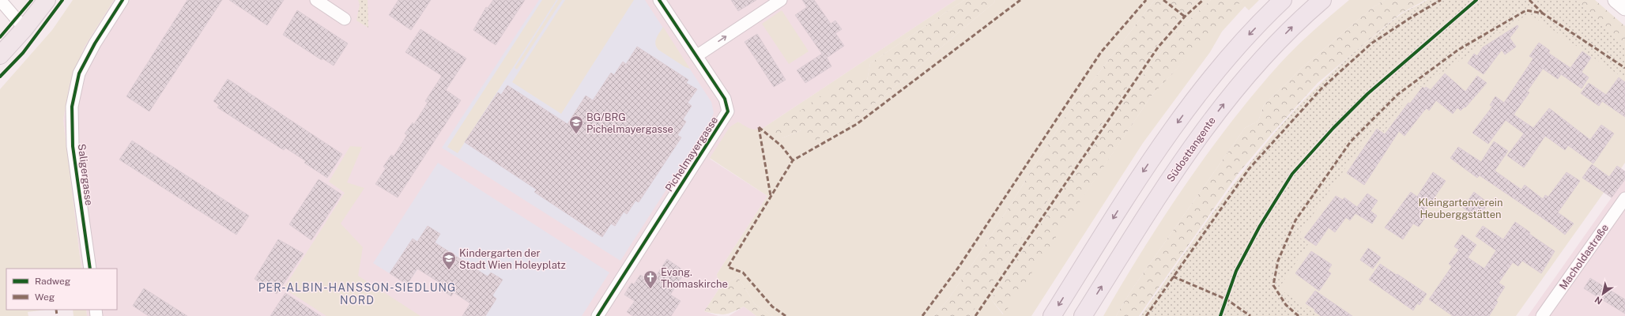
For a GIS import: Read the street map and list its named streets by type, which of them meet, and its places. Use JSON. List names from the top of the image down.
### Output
{
  "streets": {
    "highway": ["Südosttangente"],
    "street": ["Pichelmayergasse", "Saligergasse", "Macholdastraße"]
  },
  "districts": ["PER-ALBIN-HANSSON-SIEDLUNG NORD"],
  "parks": ["Kleingartenverein Heuberggstätten"],
  "places": {
    "school or university": ["BG/BRG Pichelmayergasse", "Kindergarten der Stadt Wien Holeyplatz"],
    "church": ["Evang. Thomaskirche"]
  },
  "legend": ["Radweg", "Weg"],
  "north": "bottom left"
}
